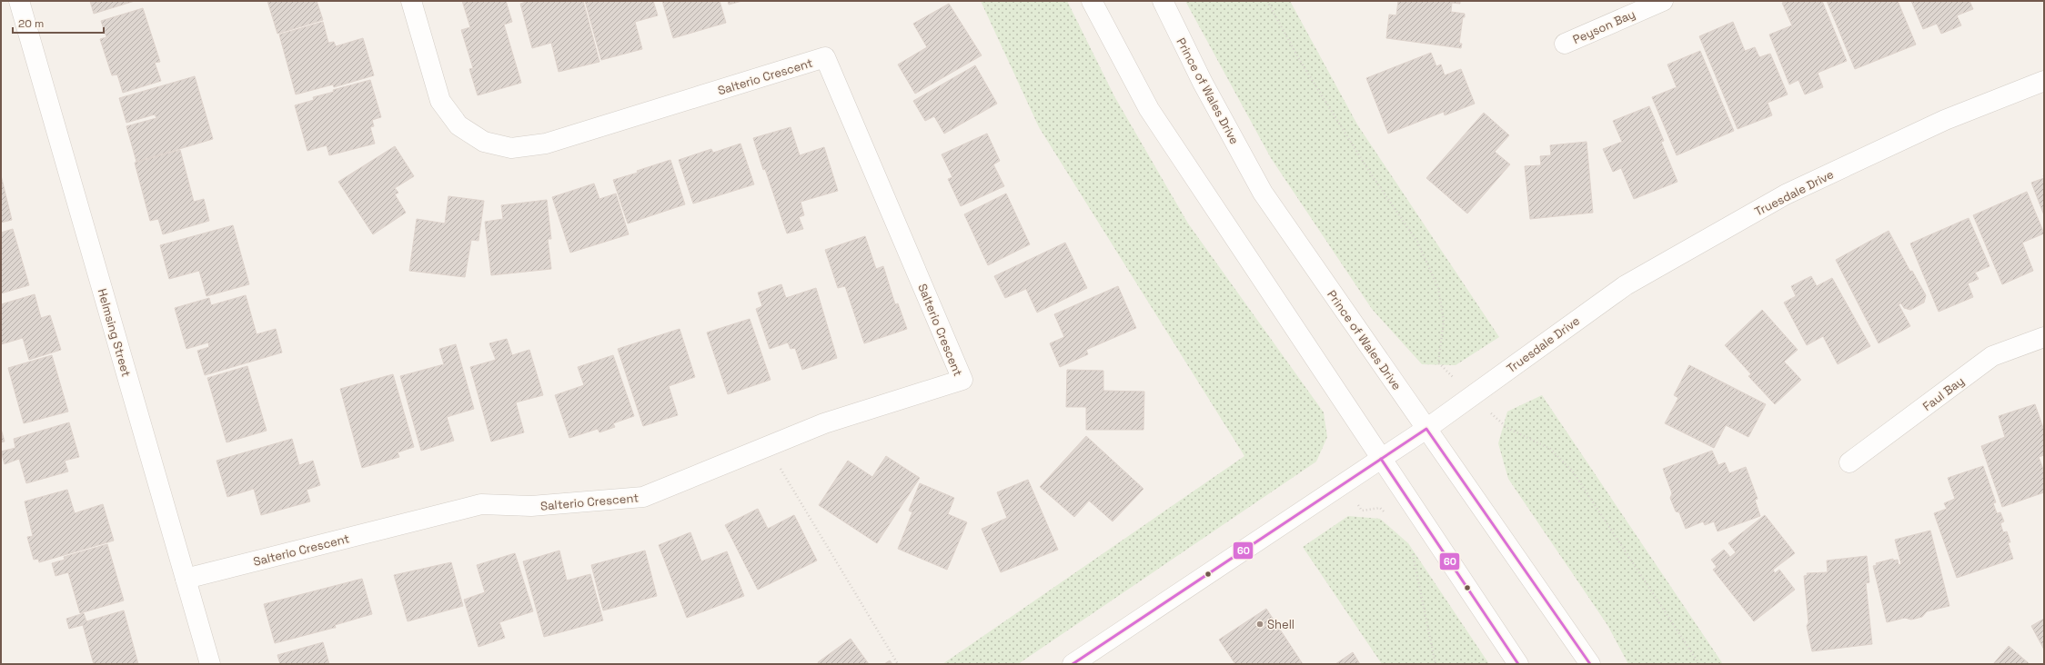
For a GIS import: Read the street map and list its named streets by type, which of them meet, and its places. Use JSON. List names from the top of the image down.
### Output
{
  "streets": {
    "street": [
      "Peyson Bay",
      "Salterio Crescent",
      "Prince of Wales Drive",
      "Truesdale Drive",
      "Helmsing Street",
      "Faul Bay"
    ]
  },
  "crossings": [
    ["Salterio Crescent", "Helmsing Street"],
    ["Prince of Wales Drive", "Truesdale Drive"]
  ],
  "places": ["Shell"],
  "lines": ["transit line 60"],
  "scale_bar": "20 m"
}
